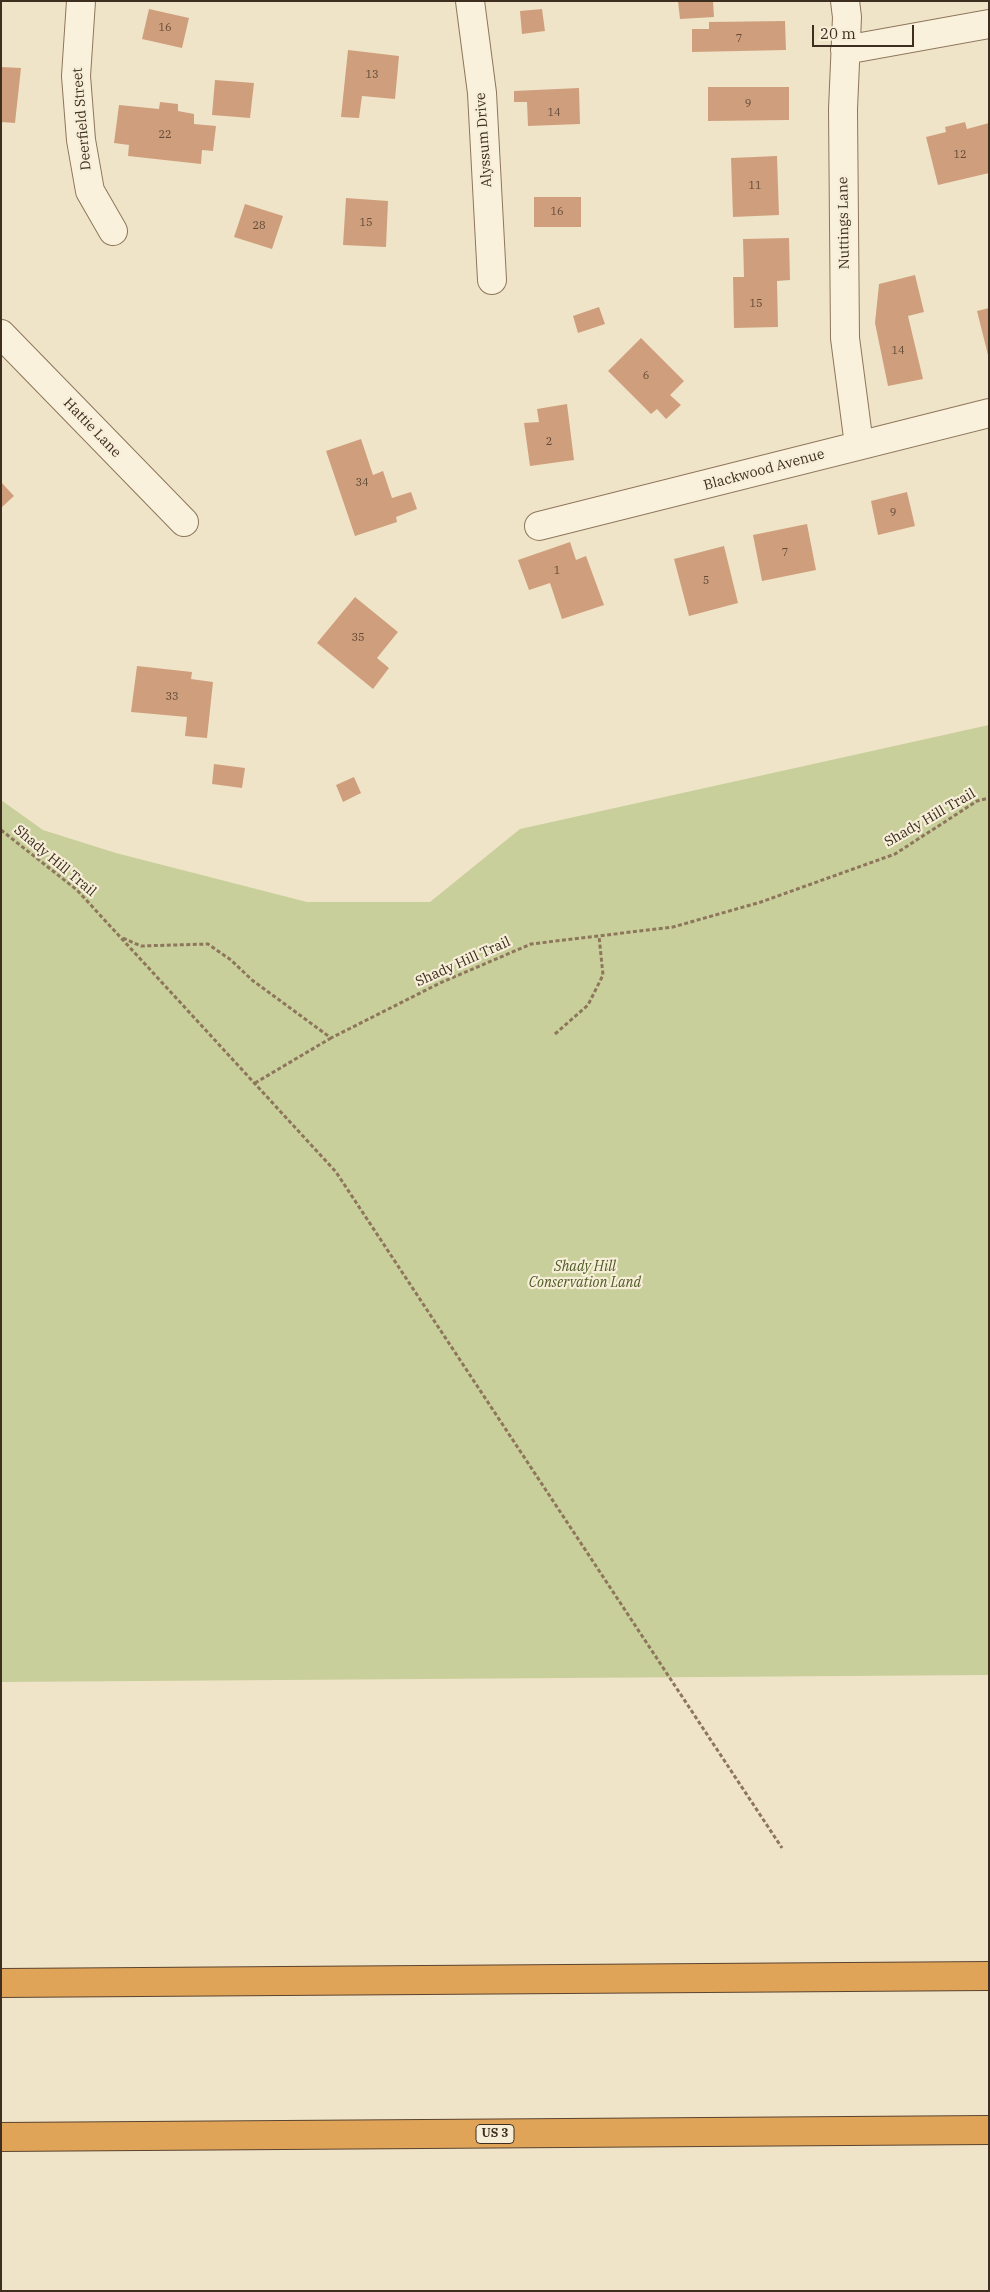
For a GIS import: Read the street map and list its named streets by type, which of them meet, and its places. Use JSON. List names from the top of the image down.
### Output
{
  "streets": {
    "highway": ["US 3"],
    "street": [
      "Deerfield Street",
      "Alyssum Drive",
      "Nuttings Lane",
      "Hattie Lane",
      "Blackwood Avenue"
    ],
    "path": ["Shady Hill Trail"]
  },
  "crossings": [
    ["Nuttings Lane", "Blackwood Avenue"]
  ],
  "parks": ["Shady Hill Conservation Land"],
  "house_numbers": [
    "16",
    "7",
    "13",
    "9",
    "14",
    "22",
    "12",
    "11",
    "16",
    "15",
    "28",
    "15",
    "14",
    "6",
    "2",
    "34",
    "9",
    "7",
    "1",
    "5",
    "35",
    "33"
  ],
  "scale_bar": "20 m"
}
